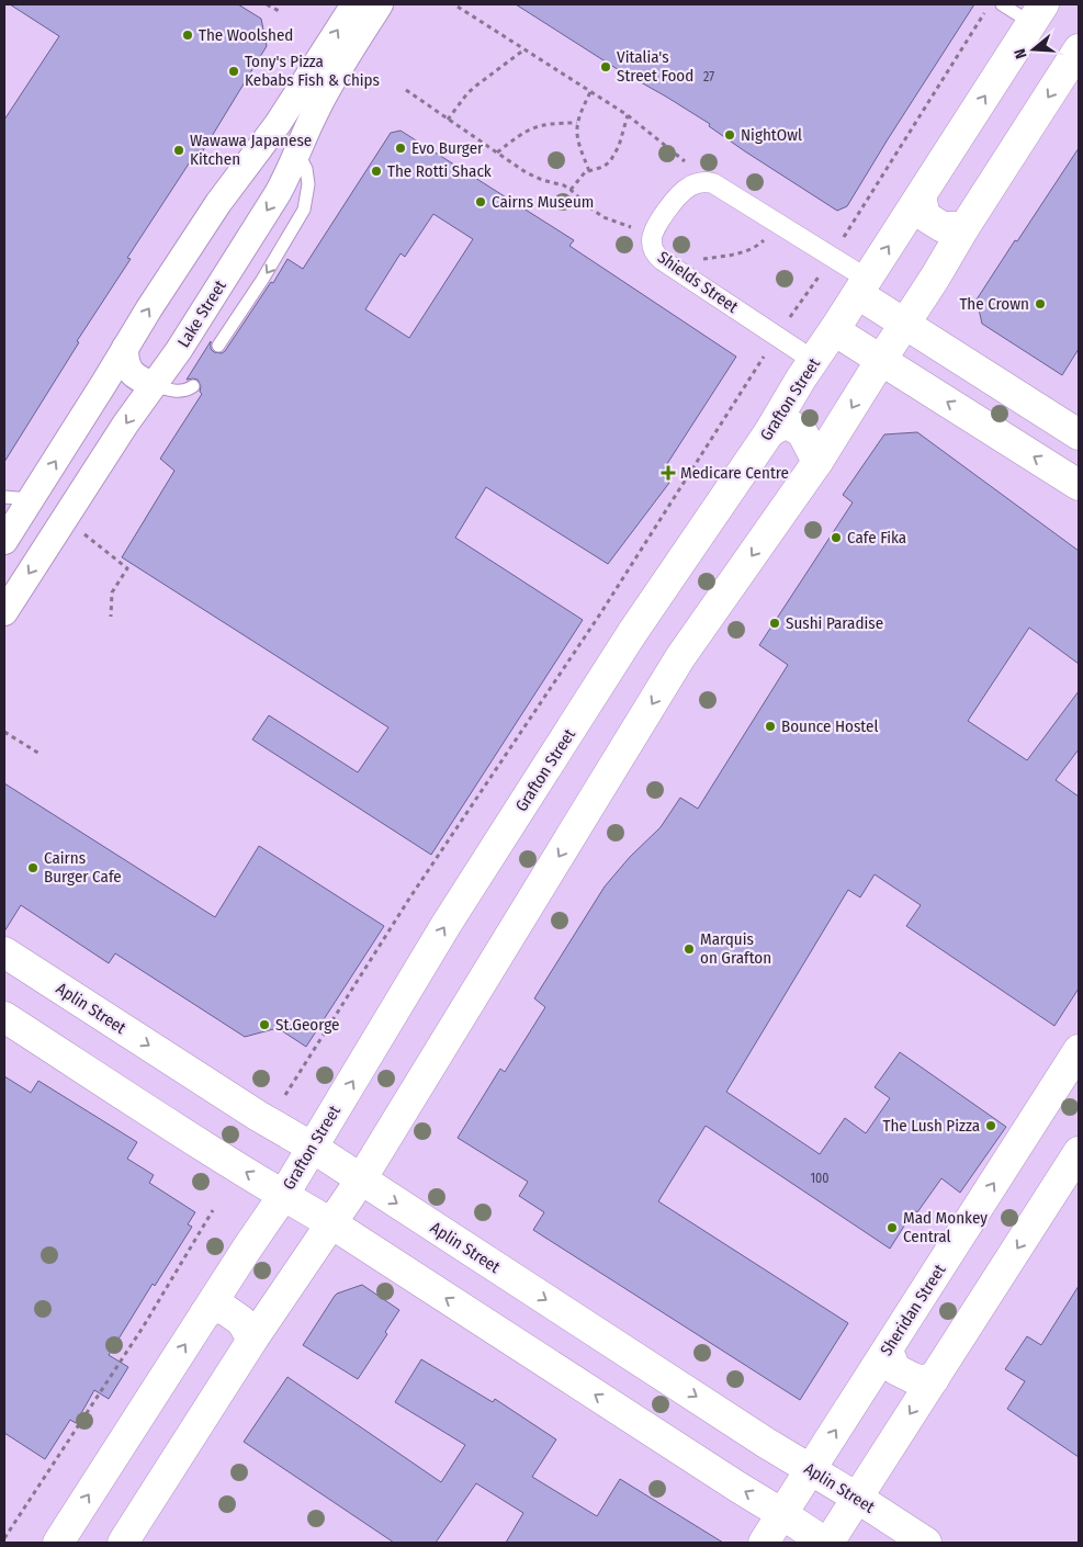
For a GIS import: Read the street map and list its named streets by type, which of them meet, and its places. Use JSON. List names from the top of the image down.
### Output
{
  "streets": {
    "main road": ["Grafton Street", "Aplin Street", "Sheridan Street"],
    "street": ["Shields Street", "Lake Street"]
  },
  "crossings": [
    ["Shields Street", "Grafton Street"],
    ["Grafton Street", "Aplin Street"],
    ["Aplin Street", "Sheridan Street"]
  ],
  "places": {
    "other": [
      "The Woolshed",
      "Vitalia's Street Food",
      "Tony's Pizza Kebabs Fish & Chips",
      "NightOwl",
      "Evo Burger",
      "Wawawa Japanese Kitchen",
      "The Rotti Shack",
      "Cairns Museum",
      "The Crown",
      "Cafe Fika",
      "Sushi Paradise",
      "Bounce Hostel",
      "Cairns Burger Cafe",
      "Marquis on Grafton",
      "St.George",
      "The Lush Pizza",
      "Mad Monkey Central"
    ],
    "health": ["Medicare Centre"]
  },
  "house_numbers": ["27", "100"],
  "north": "left"
}
